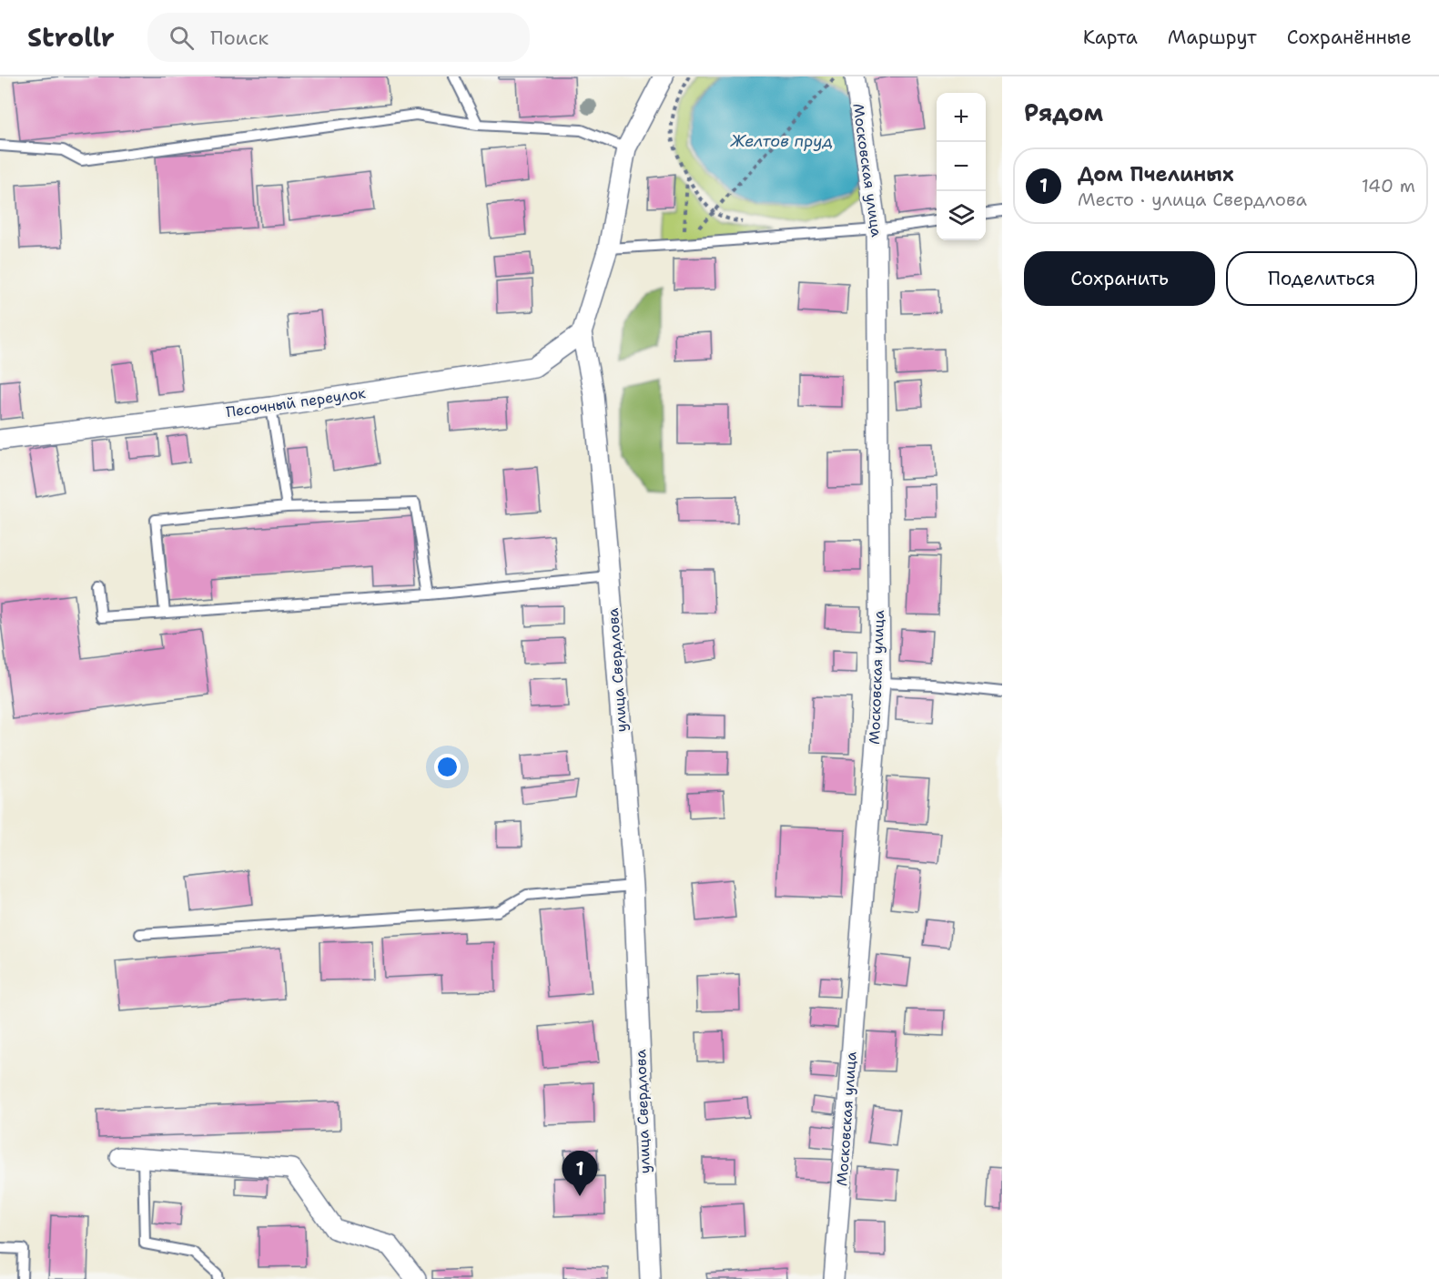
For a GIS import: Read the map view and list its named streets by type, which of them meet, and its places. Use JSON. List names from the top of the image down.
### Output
{
  "streets": {
    "street": ["Московская улица", "Песочный переулок", "улица Свердлова"]
  },
  "crossings": [
    ["Песочный переулок", "улица Свердлова"]
  ],
  "water": ["Желтов пруд"],
  "page": {
    "header": "Strollr",
    "search": "Поиск",
    "nav": ["Карта", "Маршрут", "Сохранённые"],
    "heading": "Рядом",
    "map_buttons": ["+", "−"],
    "list": [
      {
        "mark": "1",
        "name": "Дом Пчелиных",
        "note": "Место · улица Свердлова",
        "value": "140 m"
      }
    ],
    "buttons": ["Сохранить", "Поделиться"],
    "pins": "1"
  }
}
